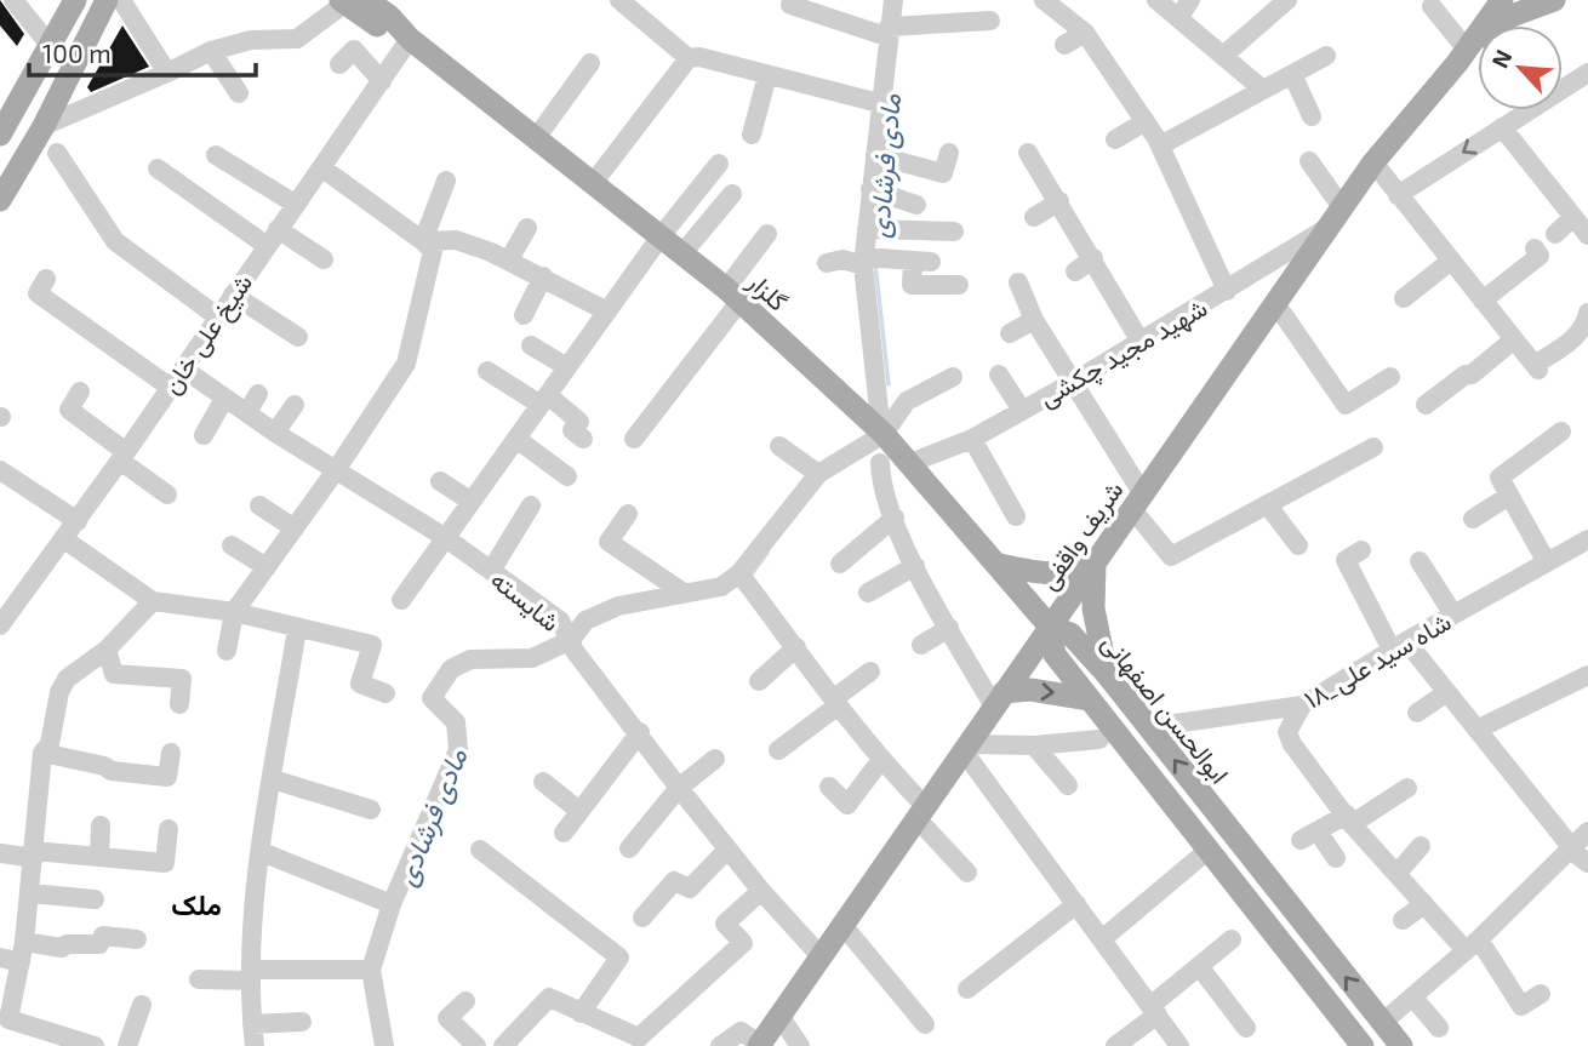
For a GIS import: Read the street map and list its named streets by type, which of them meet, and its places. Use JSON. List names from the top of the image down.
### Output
{
  "streets": {
    "main road": ["گلزار", "شریف واقفی", "ابوالحسن اصفهانی"],
    "street": [
      "شیخ علی خان",
      "شهید مجید چکشی",
      "شایسته",
      "۱۸_شاه سید علی"
    ]
  },
  "crossings": [
    ["گلزار", "شیخ علی خان"],
    ["گلزار", "شهید مجید چکشی"],
    ["گلزار", "شریف واقفی"],
    ["گلزار", "ابوالحسن اصفهانی"],
    ["شیخ علی خان", "شایسته"],
    ["شهید مجید چکشی", "شریف واقفی"],
    ["شریف واقفی", "شایسته"],
    ["شریف واقفی", "ابوالحسن اصفهانی"],
    ["۱۸_شاه سید علی", "ابوالحسن اصفهانی"]
  ],
  "districts": ["ملک"],
  "water": ["مادی فرشادی"],
  "scale_bar": "100 m",
  "north": "top left"
}
